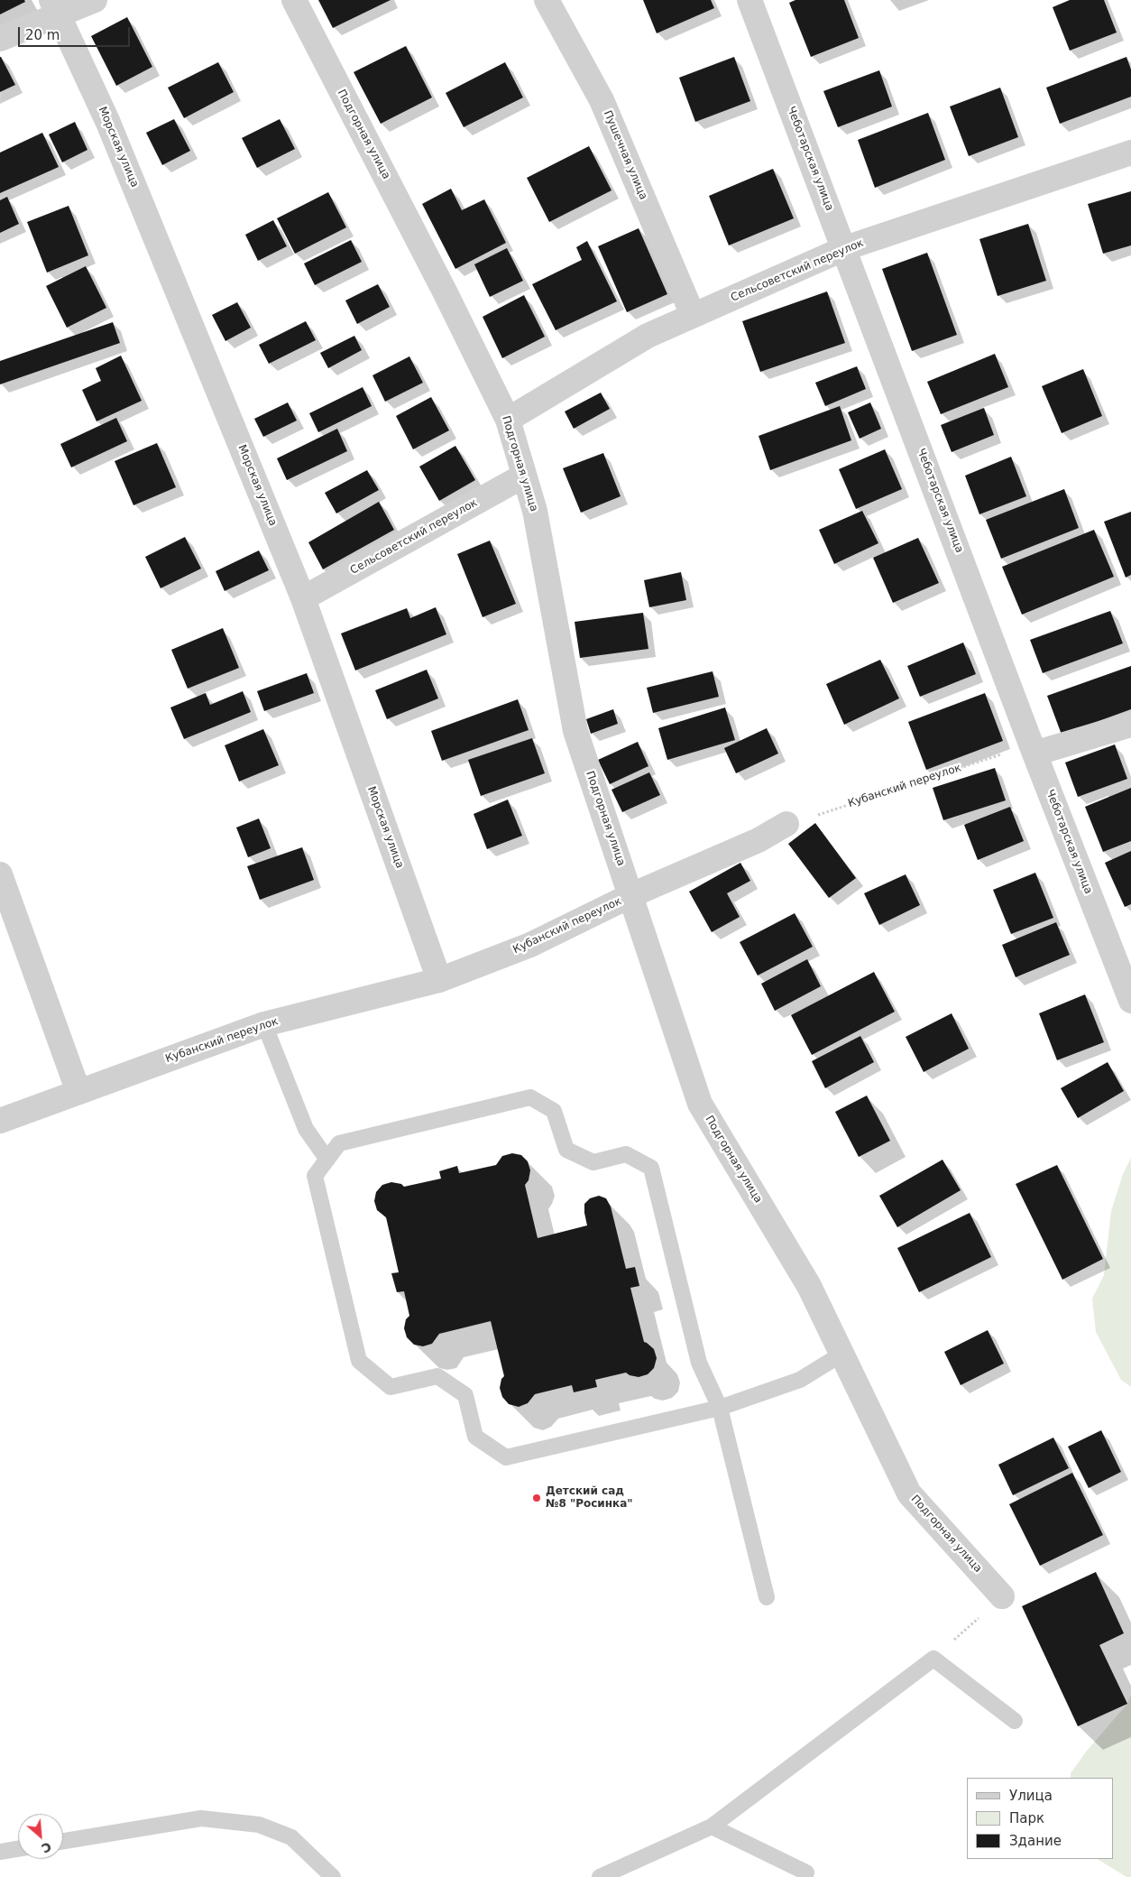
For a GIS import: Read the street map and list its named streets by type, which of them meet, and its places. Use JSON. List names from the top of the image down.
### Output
{
  "streets": {
    "street": [
      "Подгорная улица",
      "Морская улица",
      "Пушечная улица",
      "Чеботарская улица",
      "Сельсоветский переулок",
      "Кубанский переулок"
    ]
  },
  "crossings": [
    ["Подгорная улица", "Сельсоветский переулок"],
    ["Подгорная улица", "Кубанский переулок"],
    ["Морская улица", "Сельсоветский переулок"],
    ["Морская улица", "Кубанский переулок"],
    ["Пушечная улица", "Сельсоветский переулок"],
    ["Чеботарская улица", "Сельсоветский переулок"],
    ["Чеботарская улица", "Кубанский переулок"]
  ],
  "places": ["Детский сад №8 \"Росинка\""],
  "legend": ["Улица", "Парк", "Здание"],
  "scale_bar": "20 m",
  "north": "bottom right"
}
